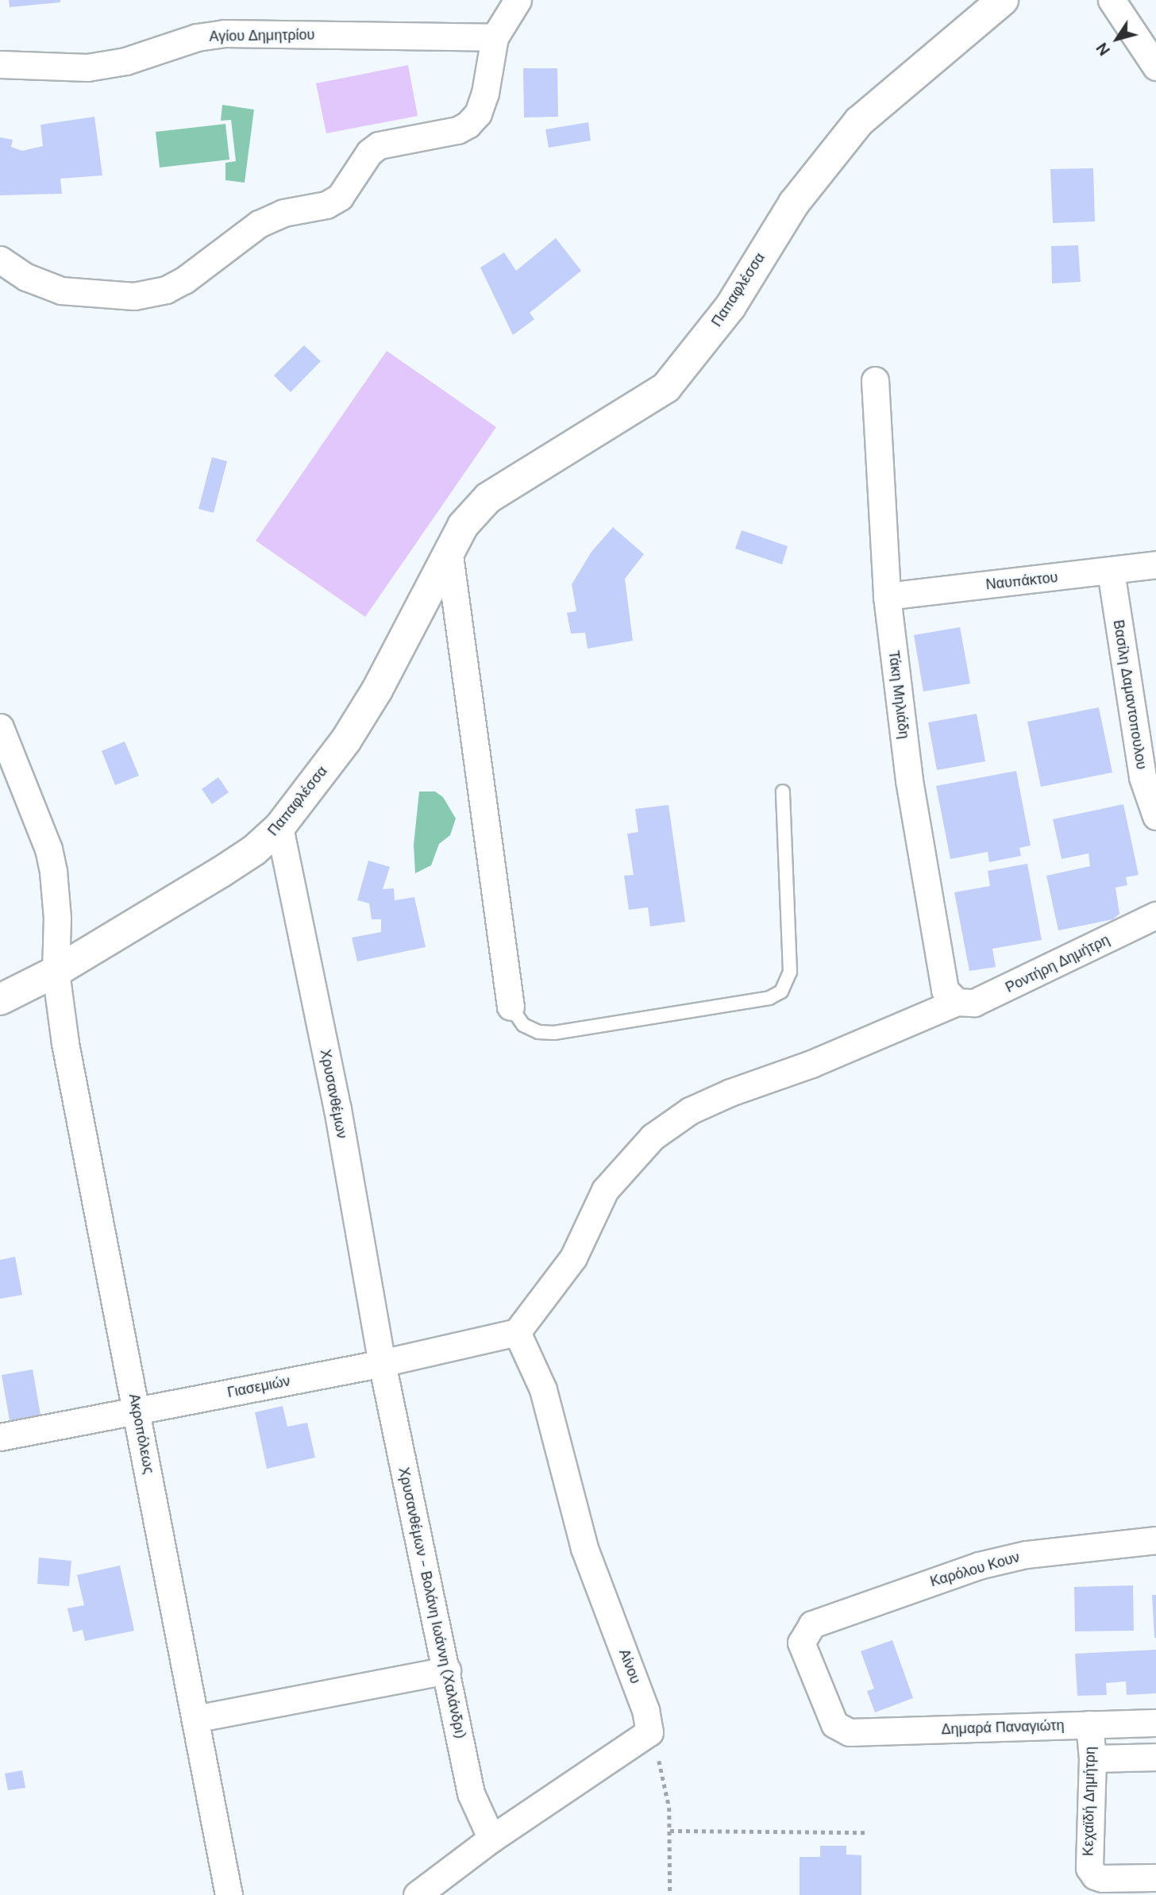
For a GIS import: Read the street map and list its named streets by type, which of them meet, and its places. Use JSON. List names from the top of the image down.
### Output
{
  "streets": {
    "street": [
      "Αγίου Δημητρίου",
      "Παπαφλέσσα",
      "Ναυπάκτου",
      "Τάκη Μηλιάδη",
      "Βασίλη Δαμαντοπουλου",
      "Ροντήρη Δημήτρη",
      "Χρυσανθέμων",
      "Γιασεμιών",
      "Ακροπόλεως",
      "Καρόλου Κουν",
      "Χρυσανθέμων - Βολάνη Ιωάννη (Χαλάνδρι)",
      "Αίνου",
      "Δημαρά Παναγιώτη",
      "Κεχαϊδή Δημήτρη"
    ]
  },
  "crossings": [
    ["Παπαφλέσσα", "Χρυσανθέμων"],
    ["Παπαφλέσσα", "Ακροπόλεως"],
    ["Ναυπάκτου", "Τάκη Μηλιάδη"],
    ["Ναυπάκτου", "Βασίλη Δαμαντοπουλου"],
    ["Τάκη Μηλιάδη", "Ροντήρη Δημήτρη"],
    ["Ροντήρη Δημήτρη", "Γιασεμιών"],
    ["Ροντήρη Δημήτρη", "Αίνου"],
    ["Χρυσανθέμων", "Γιασεμιών"],
    ["Χρυσανθέμων", "Χρυσανθέμων - Βολάνη Ιωάννη (Χαλάνδρι)"],
    ["Γιασεμιών", "Ακροπόλεως"],
    ["Γιασεμιών", "Χρυσανθέμων - Βολάνη Ιωάννη (Χαλάνδρι)"],
    ["Γιασεμιών", "Αίνου"],
    ["Καρόλου Κουν", "Δημαρά Παναγιώτη"],
    ["Δημαρά Παναγιώτη", "Κεχαϊδή Δημήτρη"]
  ],
  "north": "bottom left"
}
